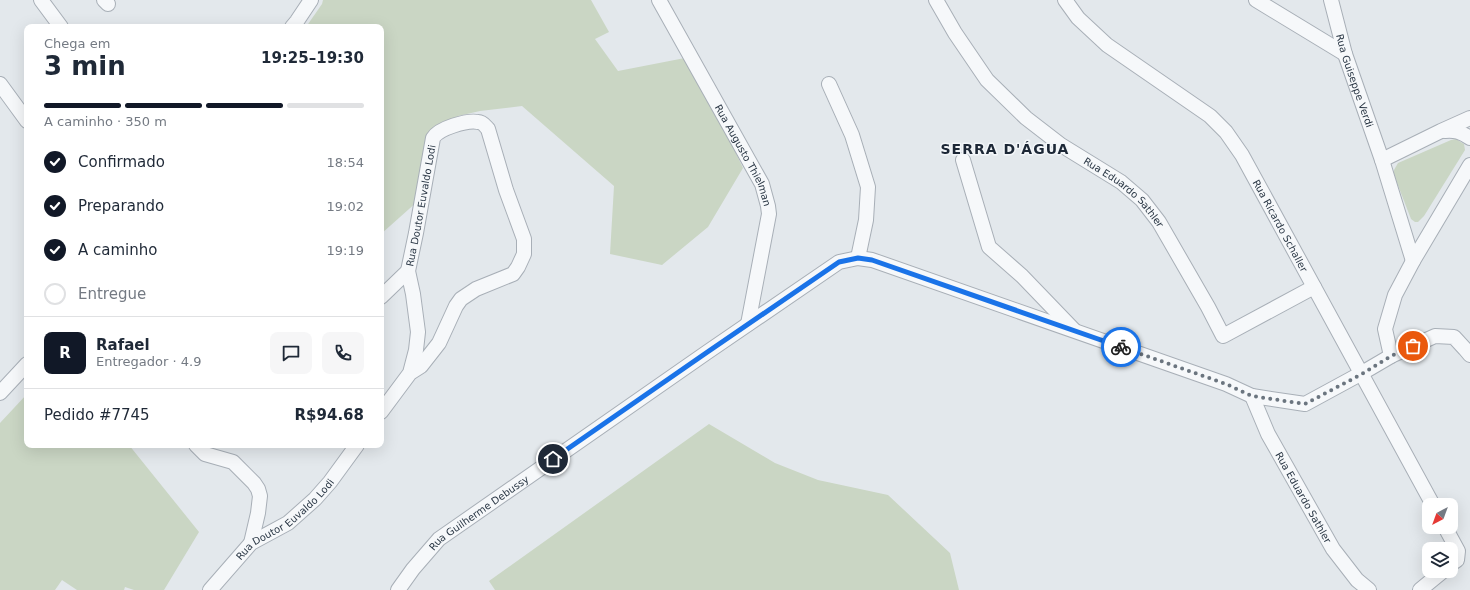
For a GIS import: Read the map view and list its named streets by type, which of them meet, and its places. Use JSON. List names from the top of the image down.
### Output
{
  "streets": {
    "street": [
      "Rua Guiseppe Verdi",
      "Rua Augusto Thielman",
      "Rua Eduardo Sathler",
      "Rua Doutor Euvaldo Lodi",
      "Rua Ricardo Schaller",
      "Rua Guilherme Debussy"
    ]
  },
  "crossings": [
    ["Rua Augusto Thielman", "Rua Guilherme Debussy"],
    ["Rua Eduardo Sathler", "Rua Ricardo Schaller"]
  ],
  "districts": ["SERRA D'ÁGUA"],
  "north": "bottom left",
  "page": {
    "heading": ["3 min", "Chega em", "19:25–19:30"],
    "panel": [
      "Rafael",
      "Entregador · 4.9",
      "Pedido #7745",
      "R$94.68"
    ],
    "bar": "A caminho · 350 m",
    "list": [
      ["Confirmado", "18:54"],
      ["Preparando", "19:02"],
      ["A caminho", "19:19"],
      "Entregue"
    ],
    "round": "R"
  }
}
